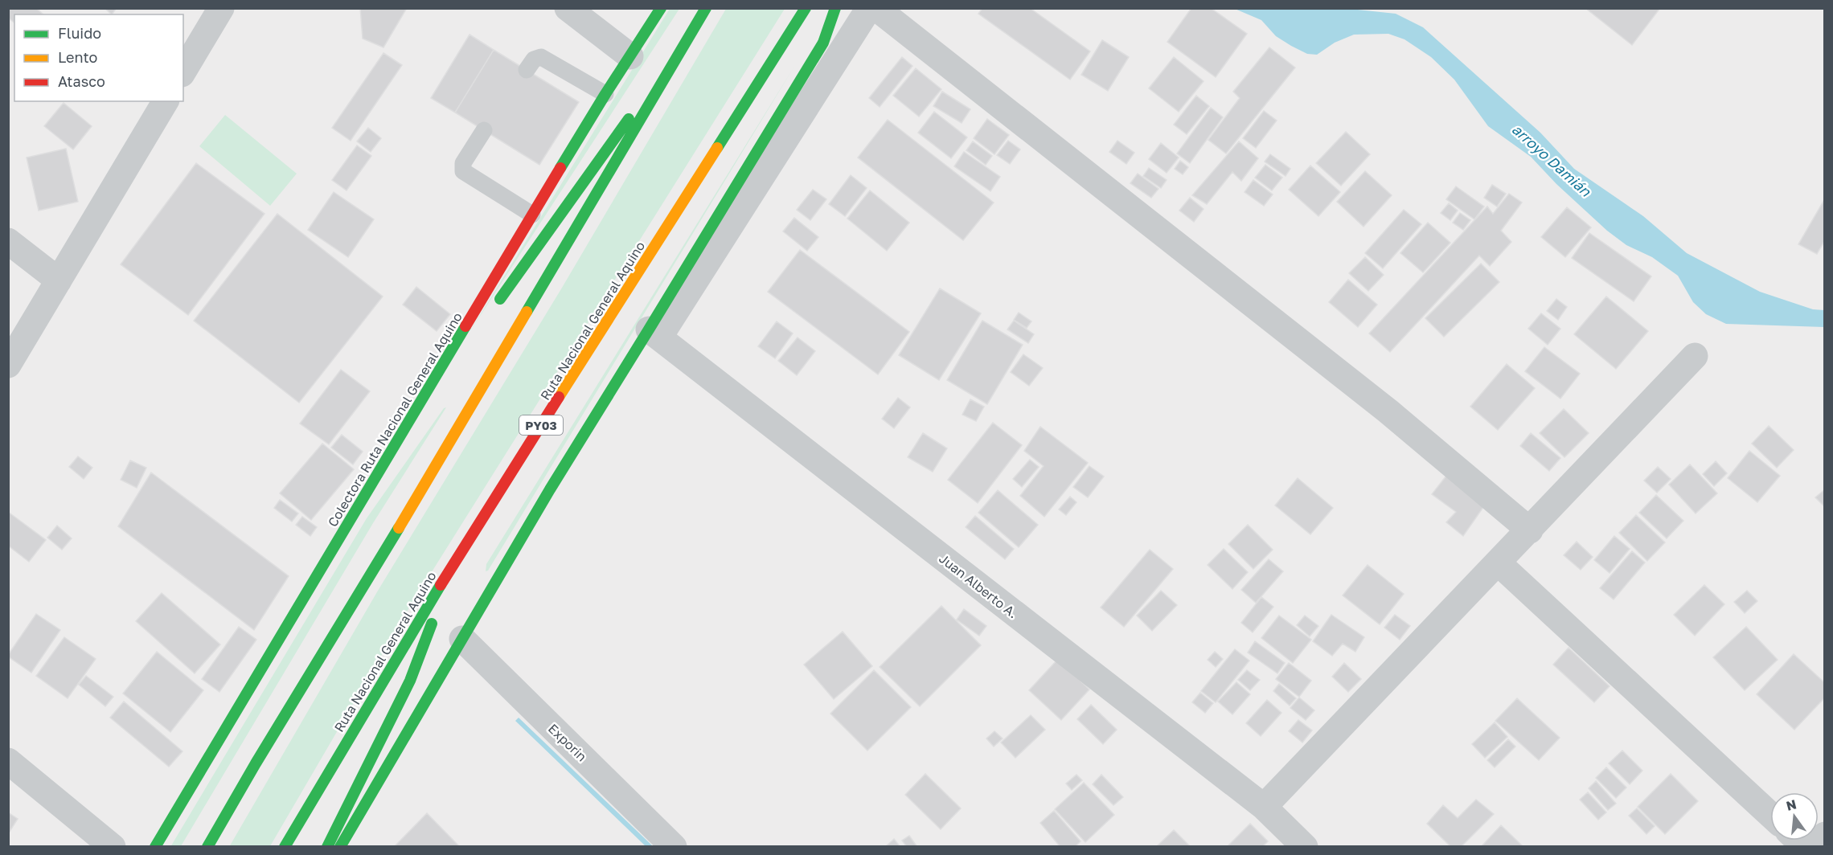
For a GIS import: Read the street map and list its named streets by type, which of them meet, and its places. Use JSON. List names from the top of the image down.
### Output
{
  "streets": {
    "main road": ["Ruta Nacional General Aquino", "Colectora Ruta Nacional General Aquino", "PY03"],
    "street": ["Juan Alberto A.", "Exporin"]
  },
  "crossings": [
    ["PY03", "Juan Alberto A."],
    ["PY03", "Exporin"]
  ],
  "water": ["arroyo Damián"],
  "legend": ["Fluido", "Lento", "Atasco"],
  "north": "top"
}
